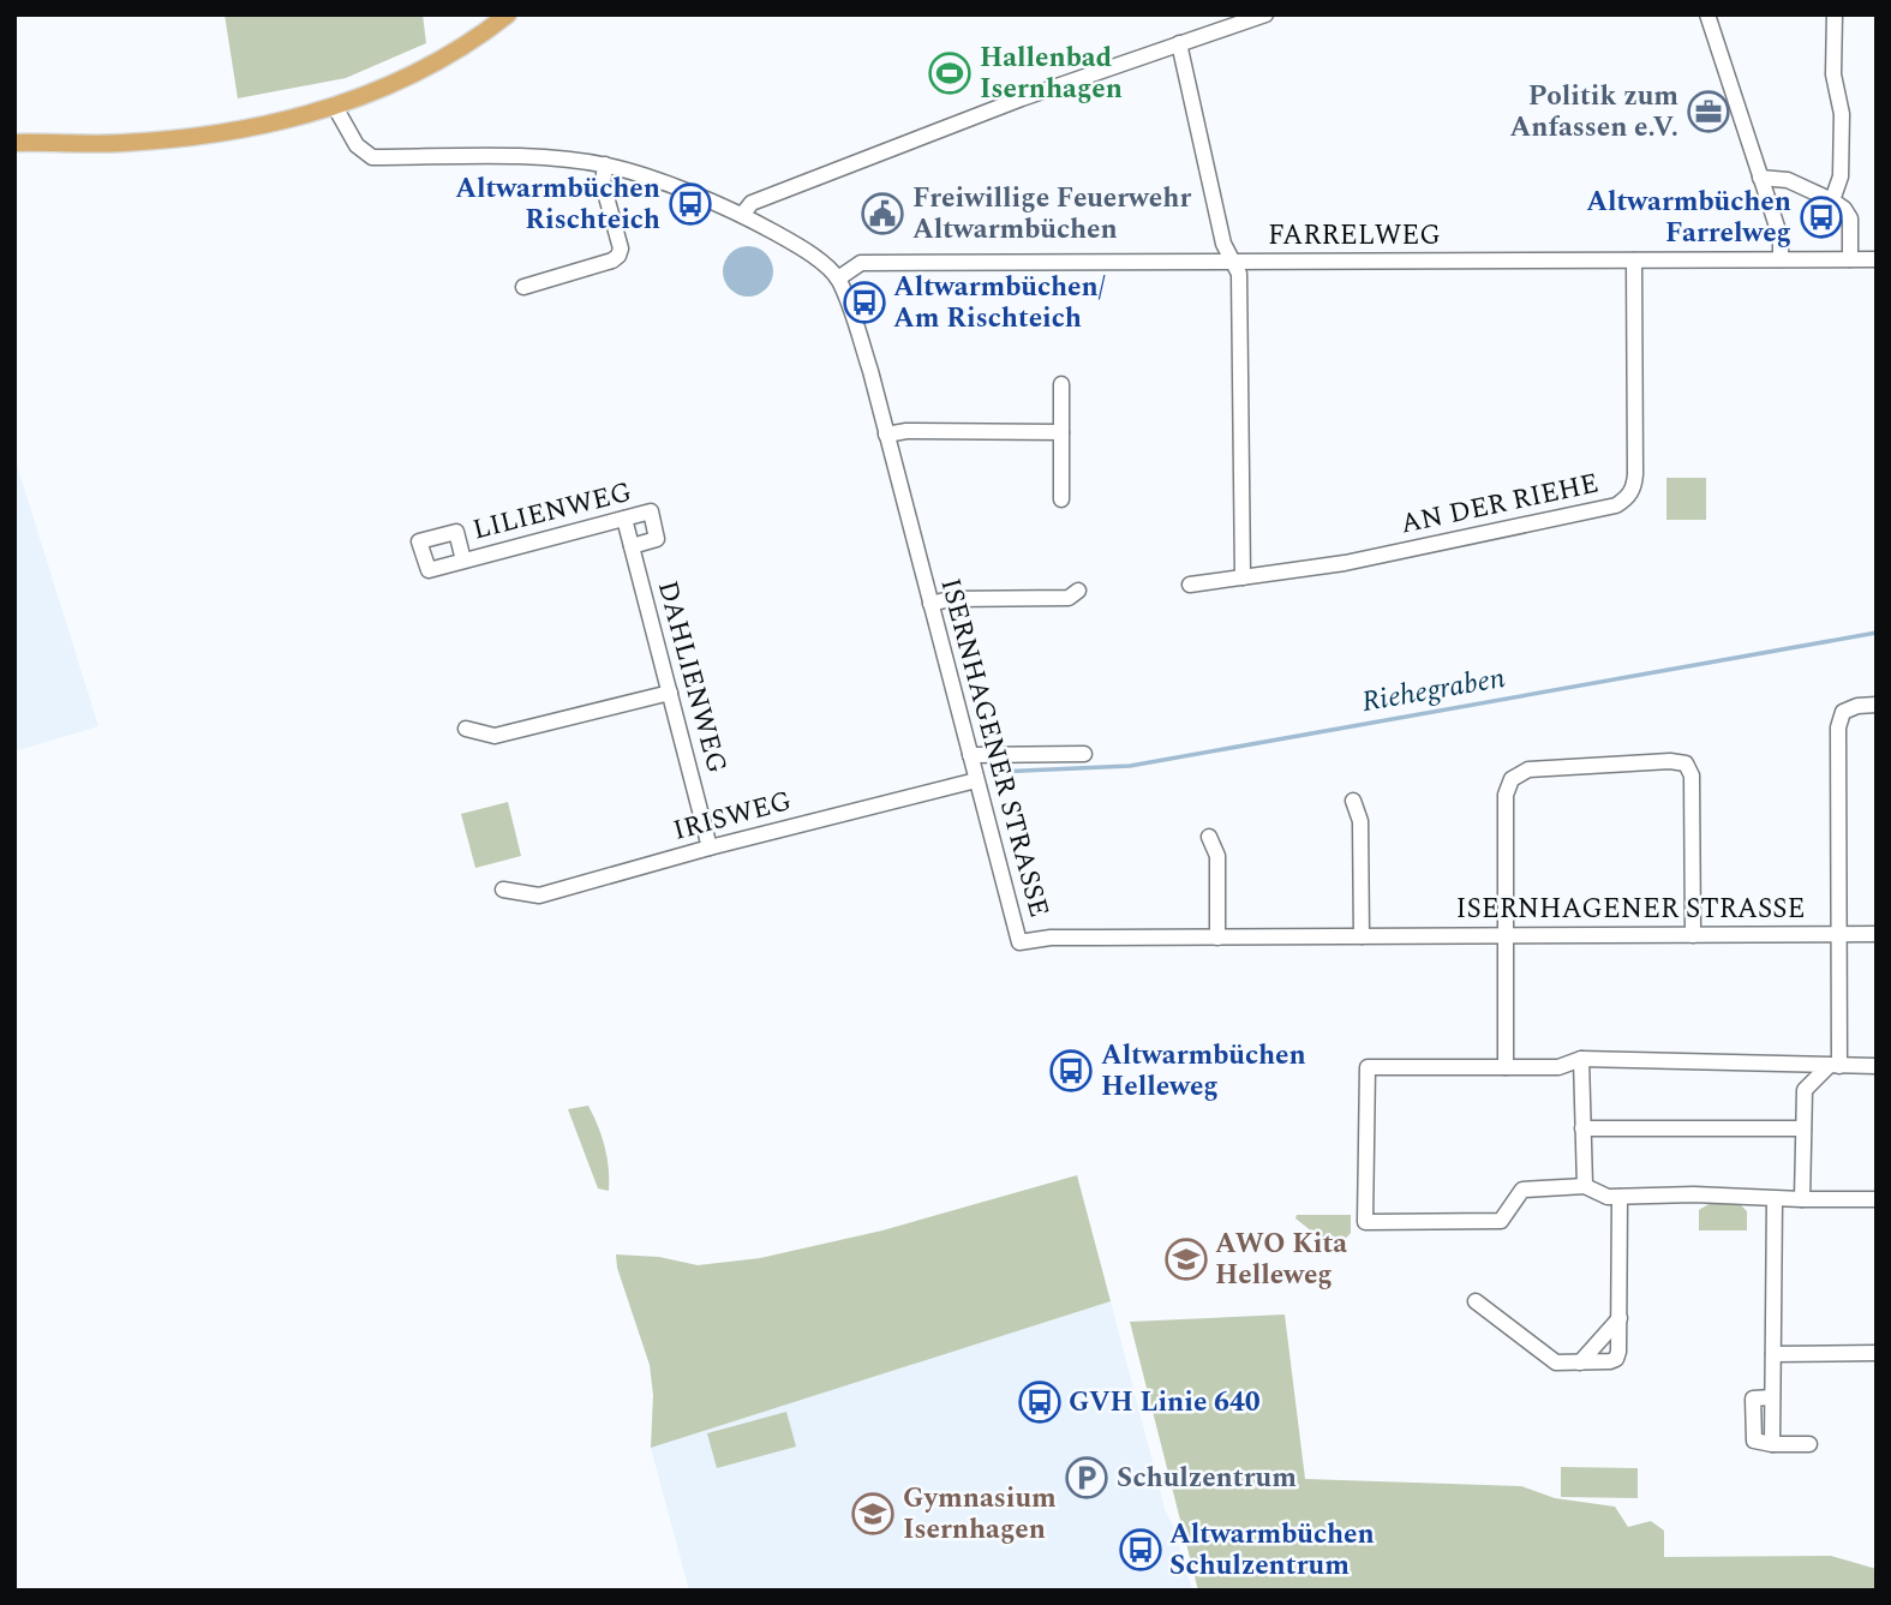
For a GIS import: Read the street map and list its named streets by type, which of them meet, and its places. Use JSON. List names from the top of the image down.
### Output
{
  "streets": {
    "street": [
      "FARRELWEG",
      "AN DER RIEHE",
      "LILIENWEG",
      "DAHLIENWEG",
      "ISERNHAGENER STRASSE",
      "IRISWEG"
    ]
  },
  "crossings": [
    ["FARRELWEG", "AN DER RIEHE"],
    ["FARRELWEG", "ISERNHAGENER STRASSE"],
    ["LILIENWEG", "DAHLIENWEG"],
    ["DAHLIENWEG", "IRISWEG"],
    ["ISERNHAGENER STRASSE", "IRISWEG"]
  ],
  "water": ["Riehegraben"],
  "places": {
    "sports": ["Hallenbad Isernhagen"],
    "office": ["Politik zum Anfassen e.V."],
    "bus stop": [
      "Altwarmbüchen Rischteich",
      "Altwarmbüchen Farrelweg",
      "Altwarmbüchen/ Am Rischteich",
      "Altwarmbüchen Helleweg",
      "GVH Linie 640",
      "Altwarmbüchen Schulzentrum"
    ],
    "public building": ["Freiwillige Feuerwehr Altwarmbüchen"],
    "school or university": ["AWO Kita Helleweg", "Gymnasium Isernhagen"],
    "parking": ["Schulzentrum"]
  }
}
